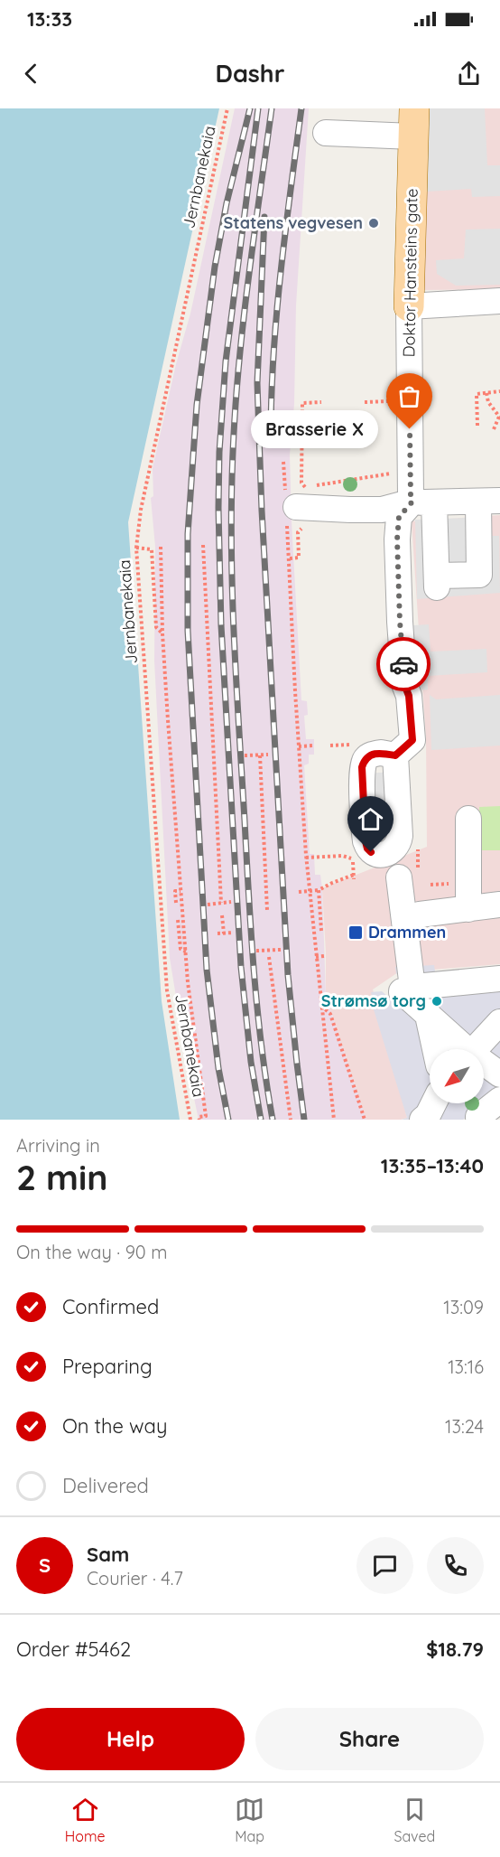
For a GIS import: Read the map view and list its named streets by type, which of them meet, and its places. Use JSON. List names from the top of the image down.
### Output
{
  "streets": {
    "main road": ["Doktor Hansteins gate"],
    "path": ["Jernbanekaia"]
  },
  "places": {
    "other": ["Statens vegvesen", "Brasserie X", "Strømsø torg"],
    "transit": ["Drammen"]
  },
  "north": "bottom left",
  "page": {
    "status": "13:33",
    "header": "Dashr",
    "bubble": "Brasserie X",
    "heading": ["2 min", "Arriving in", "13:35–13:40"],
    "panel": [
      "Sam",
      "Courier · 4.7",
      "Order #5462",
      "$18.79"
    ],
    "bar": "On the way · 90 m",
    "list": [
      ["Confirmed", "13:09"],
      ["Preparing", "13:16"],
      ["On the way", "13:24"],
      "Delivered"
    ],
    "round": "S",
    "buttons": ["Help", "Share"],
    "tabs": ["Home", "Map", "Saved"]
  }
}
